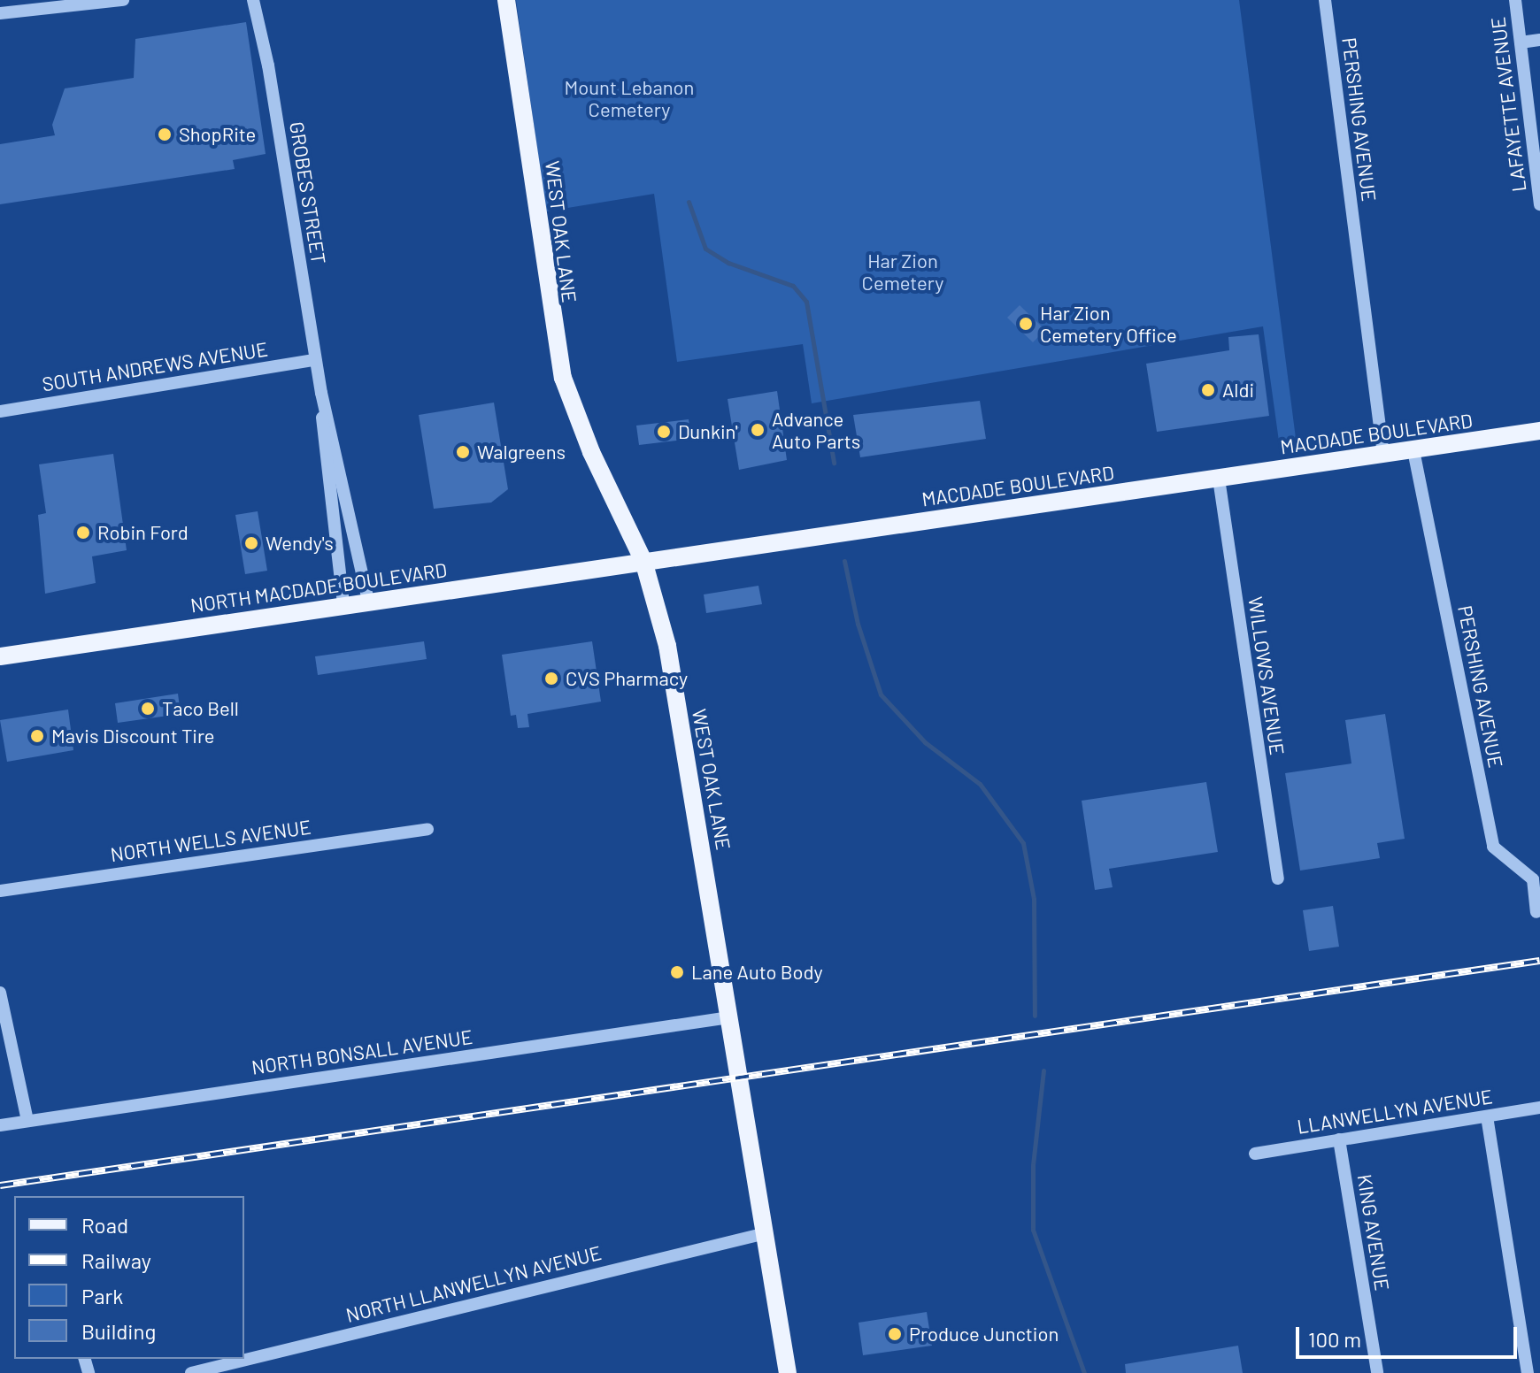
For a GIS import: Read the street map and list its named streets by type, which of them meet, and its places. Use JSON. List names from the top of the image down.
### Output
{
  "streets": {
    "main road": ["WEST OAK LANE", "MACDADE BOULEVARD", "NORTH MACDADE BOULEVARD"],
    "street": [
      "LAFAYETTE AVENUE",
      "PERSHING AVENUE",
      "GROBES STREET",
      "SOUTH ANDREWS AVENUE",
      "WILLOWS AVENUE",
      "NORTH WELLS AVENUE",
      "NORTH BONSALL AVENUE",
      "LLANWELLYN AVENUE",
      "KING AVENUE",
      "NORTH LLANWELLYN AVENUE"
    ]
  },
  "crossings": [
    ["PERSHING AVENUE", "MACDADE BOULEVARD"],
    ["GROBES STREET", "SOUTH ANDREWS AVENUE"],
    ["GROBES STREET", "NORTH MACDADE BOULEVARD"],
    ["WEST OAK LANE", "MACDADE BOULEVARD"],
    ["WEST OAK LANE", "NORTH MACDADE BOULEVARD"],
    ["WEST OAK LANE", "NORTH BONSALL AVENUE"],
    ["WEST OAK LANE", "NORTH LLANWELLYN AVENUE"],
    ["MACDADE BOULEVARD", "NORTH MACDADE BOULEVARD"],
    ["MACDADE BOULEVARD", "WILLOWS AVENUE"],
    ["LLANWELLYN AVENUE", "KING AVENUE"]
  ],
  "parks": ["Mount Lebanon Cemetery", "Har Zion Cemetery"],
  "places": [
    "ShopRite",
    "Har Zion Cemetery Office",
    "Aldi",
    "Advance Auto Parts",
    "Dunkin'",
    "Walgreens",
    "Robin Ford",
    "Wendy's",
    "CVS Pharmacy",
    "Taco Bell",
    "Mavis Discount Tire",
    "Lane Auto Body",
    "Produce Junction"
  ],
  "legend": [
    "Road",
    "Railway",
    "Park",
    "Building"
  ],
  "scale_bar": "100 m"
}
